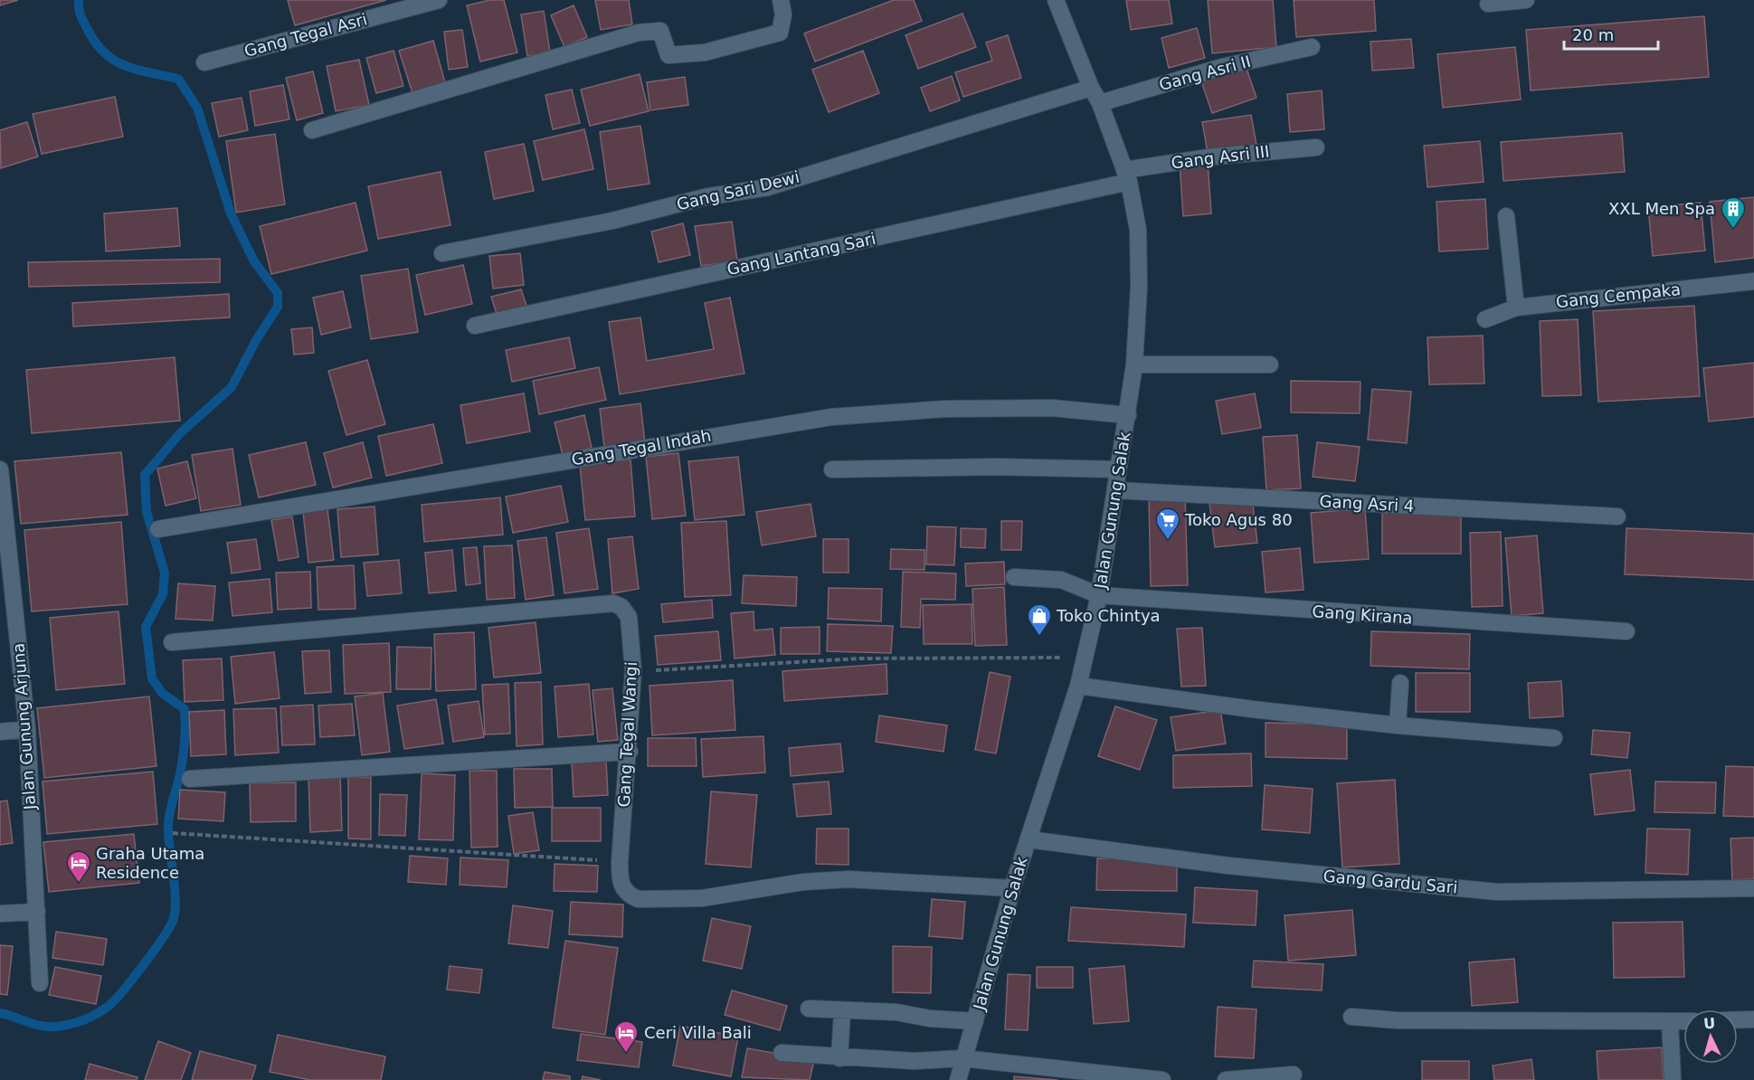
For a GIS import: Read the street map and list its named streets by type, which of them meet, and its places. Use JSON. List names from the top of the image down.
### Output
{
  "streets": {
    "street": [
      "Gang Tegal Asri",
      "Gang Asri II",
      "Gang Asri III",
      "Gang Sari Dewi",
      "Gang Lantang Sari",
      "Gang Cempaka",
      "Gang Tegal Indah",
      "Gang Asri 4",
      "Jalan Gunung Salak",
      "Gang Kirana",
      "Jalan Gunung Arjuna",
      "Gang Tegal Wangi",
      "Gang Gardu Sari"
    ]
  },
  "crossings": [
    ["Gang Asri II", "Jalan Gunung Salak"],
    ["Gang Asri III", "Gang Lantang Sari"],
    ["Gang Asri III", "Jalan Gunung Salak"],
    ["Gang Sari Dewi", "Jalan Gunung Salak"],
    ["Gang Lantang Sari", "Jalan Gunung Salak"],
    ["Gang Tegal Indah", "Jalan Gunung Salak"],
    ["Gang Asri 4", "Jalan Gunung Salak"],
    ["Jalan Gunung Salak", "Gang Kirana"],
    ["Jalan Gunung Salak", "Gang Tegal Wangi"],
    ["Jalan Gunung Salak", "Gang Gardu Sari"]
  ],
  "places": {
    "building": ["XXL Men Spa"],
    "supermarket": ["Toko Agus 80"],
    "shop": ["Toko Chintya"],
    "hotel": ["Graha Utama Residence", "Ceri Villa Bali"]
  },
  "scale_bar": "20 m",
  "north": "top"
}
